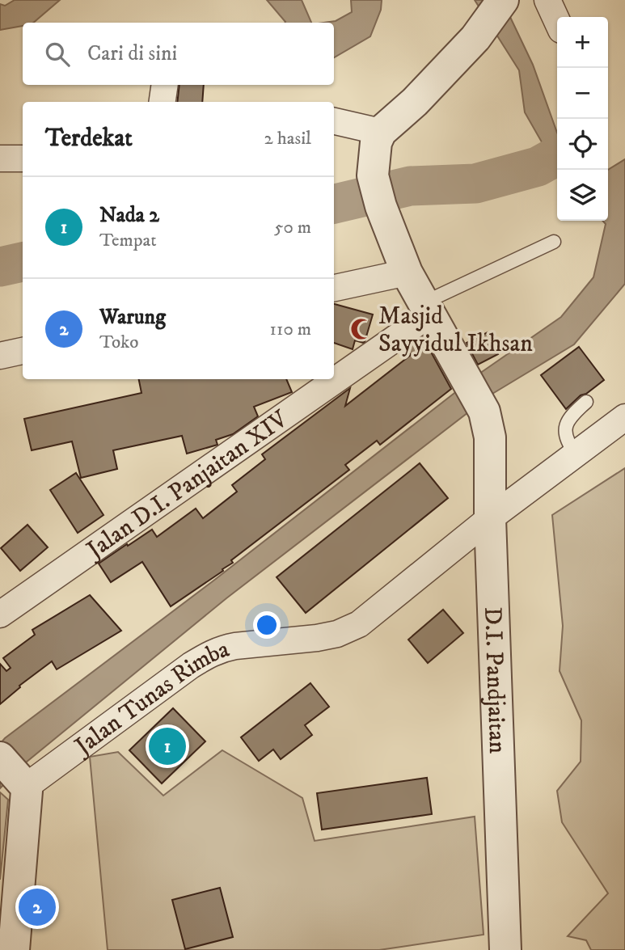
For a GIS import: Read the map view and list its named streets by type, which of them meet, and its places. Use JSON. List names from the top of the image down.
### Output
{
  "streets": {
    "street": ["Jalan D.I. Panjaitan XIV", "D.I. Pandjaitan", "Jalan Tunas Rimba"]
  },
  "crossings": [
    ["Jalan D.I. Panjaitan XIV", "D.I. Pandjaitan"],
    ["D.I. Pandjaitan", "Jalan Tunas Rimba"]
  ],
  "places": {
    "mosque": ["Masjid Sayyidul Ikhsan"]
  },
  "page": {
    "map_buttons": ["+", "−"],
    "search": "Cari di sini",
    "heading": ["Terdekat", "2 hasil"],
    "list": [
      {
        "mark": "1",
        "name": "Nada 2",
        "note": "Tempat",
        "value": "50 m"
      },
      {
        "mark": "2",
        "name": "Warung",
        "note": "Toko",
        "value": "110 m"
      }
    ],
    "pins": ["1", "2"]
  }
}
